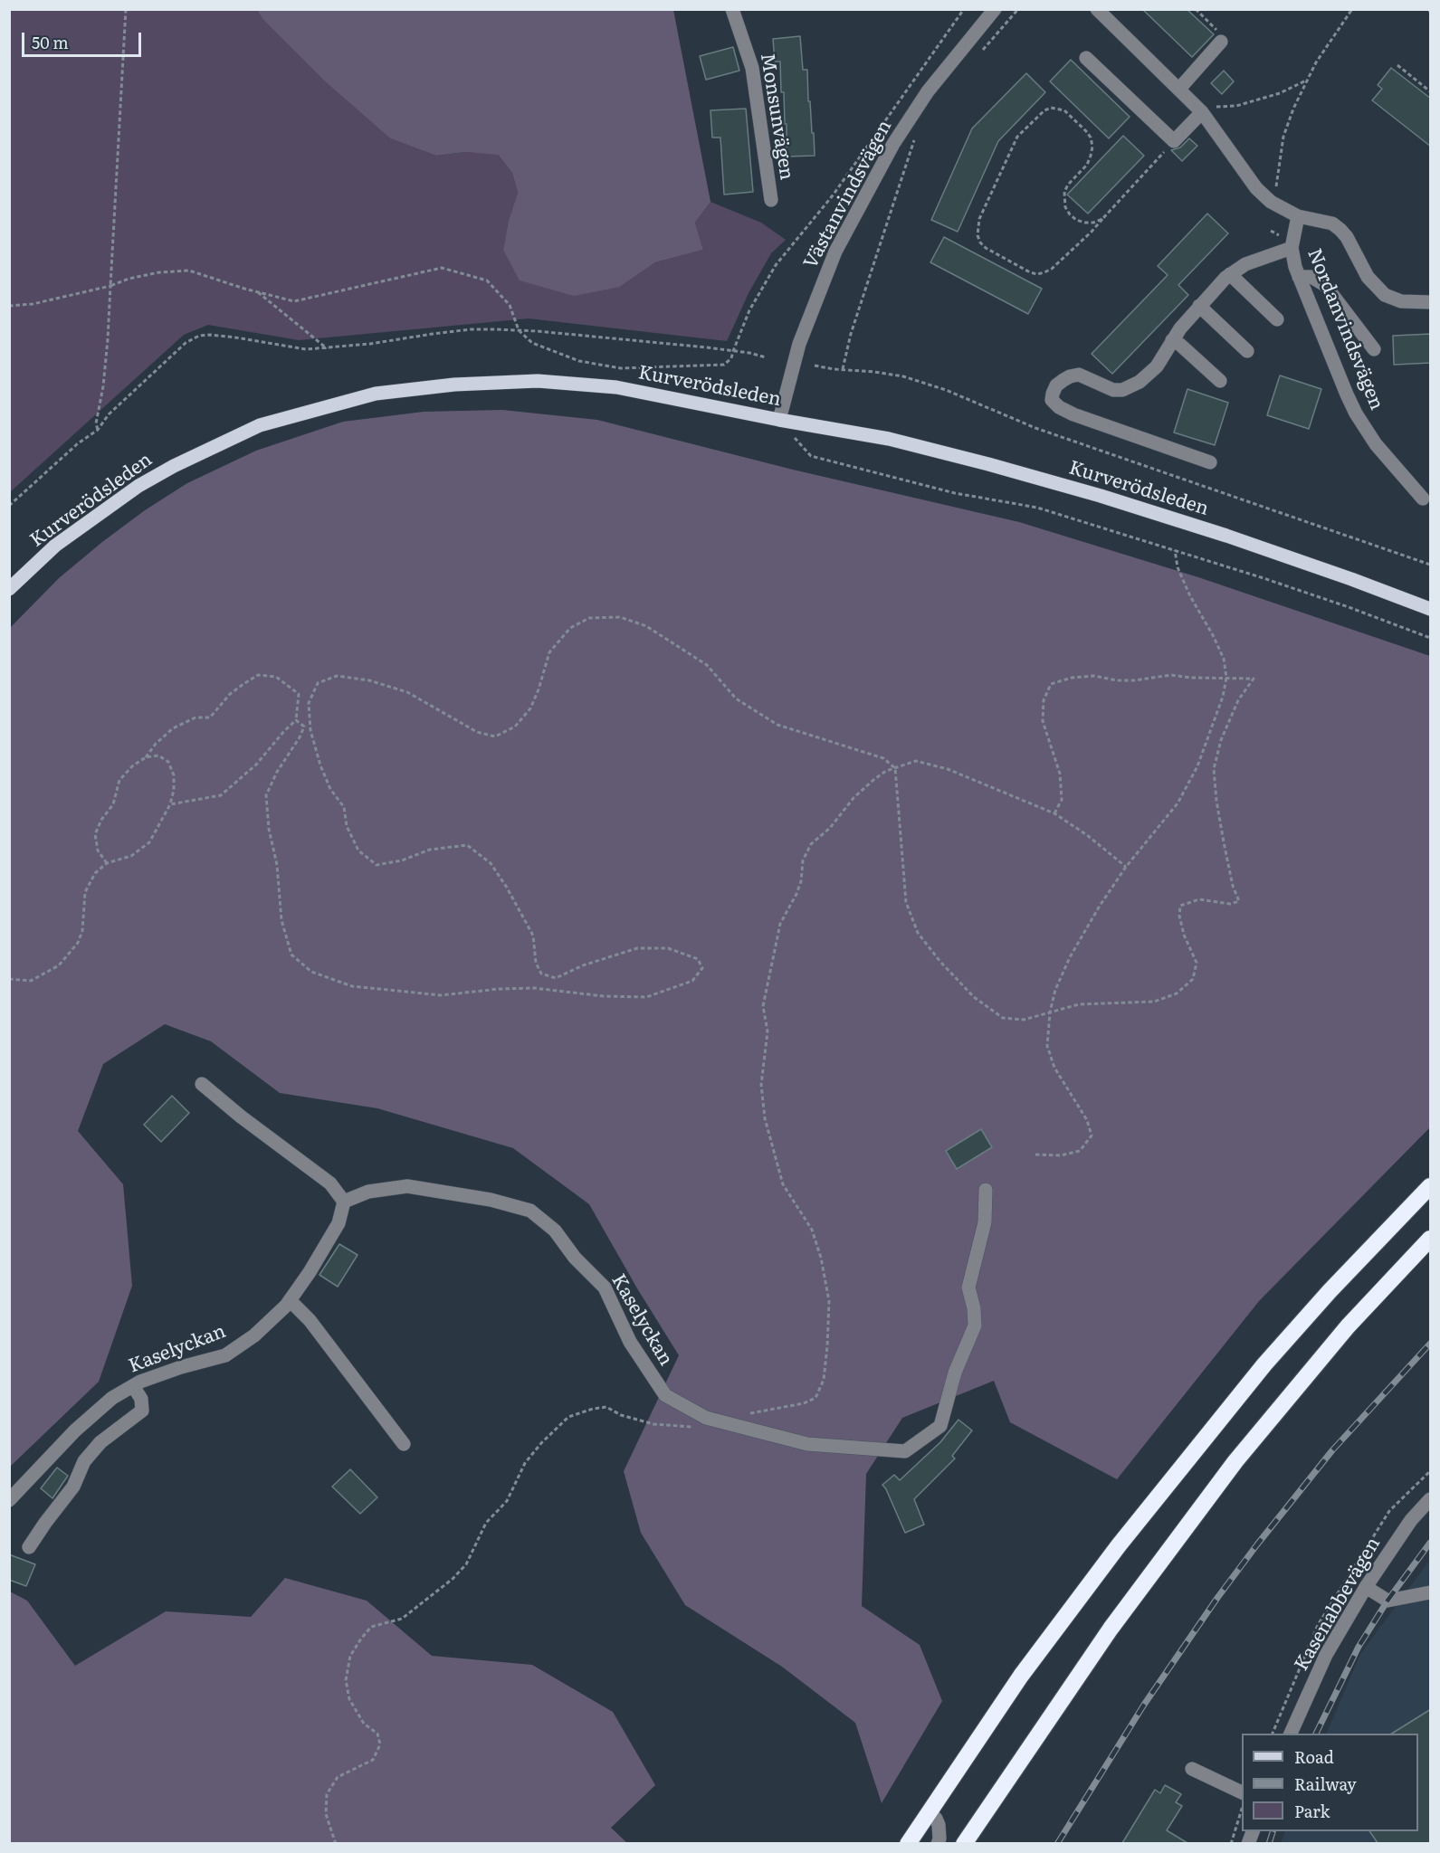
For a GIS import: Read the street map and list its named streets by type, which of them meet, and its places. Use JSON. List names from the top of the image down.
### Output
{
  "streets": {
    "main road": ["Kurverödsleden"],
    "street": [
      "Monsunvägen",
      "Västanvindsvägen",
      "Nordanvindsvägen",
      "Kaselyckan",
      "Kasenabbevägen"
    ]
  },
  "crossings": [
    ["Västanvindsvägen", "Kurverödsleden"]
  ],
  "legend": ["Road", "Railway", "Park"],
  "scale_bar": "50 m"
}
